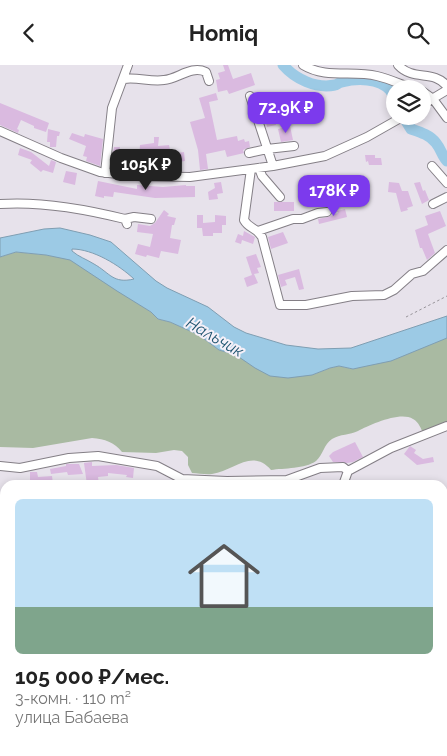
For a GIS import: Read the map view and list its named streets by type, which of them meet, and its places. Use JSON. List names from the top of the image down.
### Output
{
  "water": ["Нальчик"],
  "page": {
    "header": "Homiq",
    "price": ["72.9K ₽", "105K ₽", "178K ₽"],
    "list": [
      {
        "name": "105 000 ₽/мес.",
        "note": "3-комн. · 110 m² · улица Бабаева"
      }
    ]
  }
}
